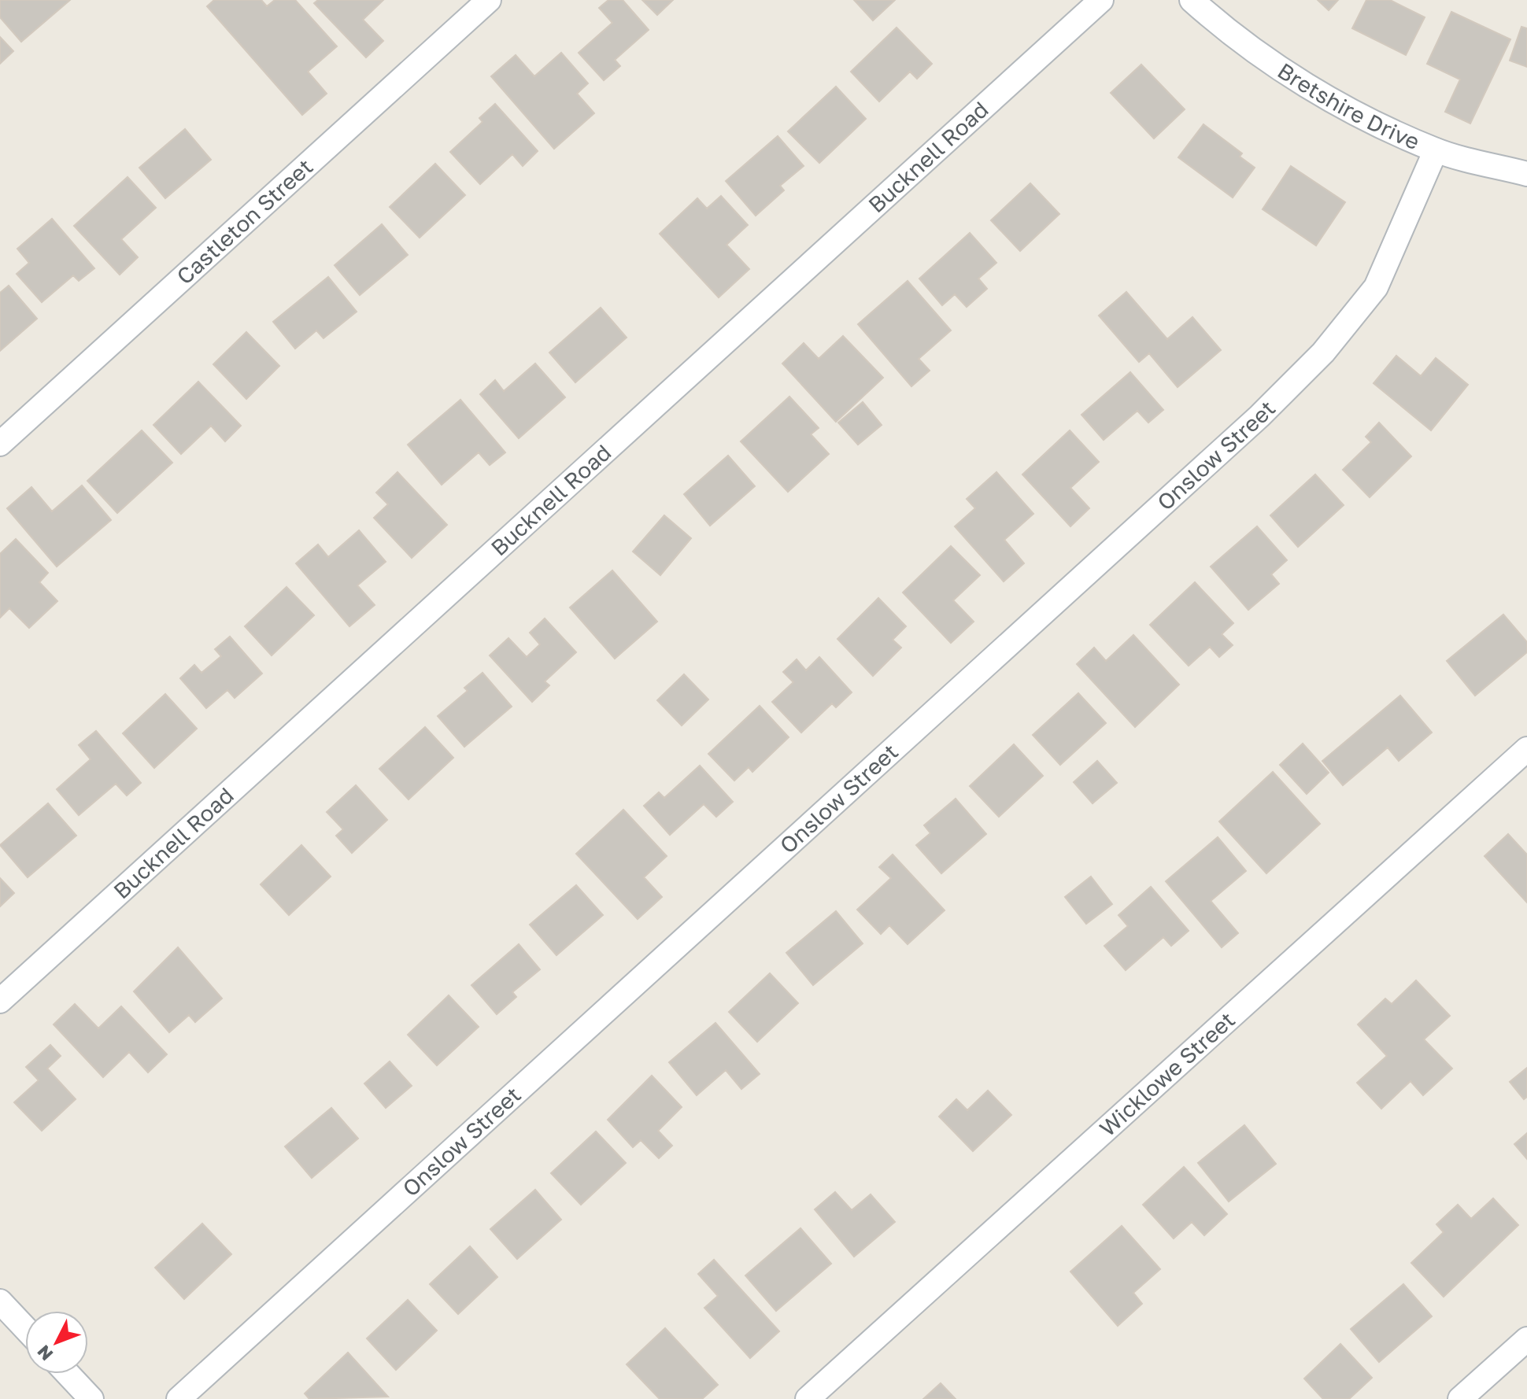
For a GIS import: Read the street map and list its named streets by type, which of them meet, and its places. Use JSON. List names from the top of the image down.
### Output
{
  "streets": {
    "street": [
      "Bretshire Drive",
      "Bucknell Road",
      "Castleton Street",
      "Onslow Street",
      "Wicklowe Street"
    ]
  },
  "crossings": [
    ["Bretshire Drive", "Onslow Street"]
  ],
  "north": "bottom left"
}
